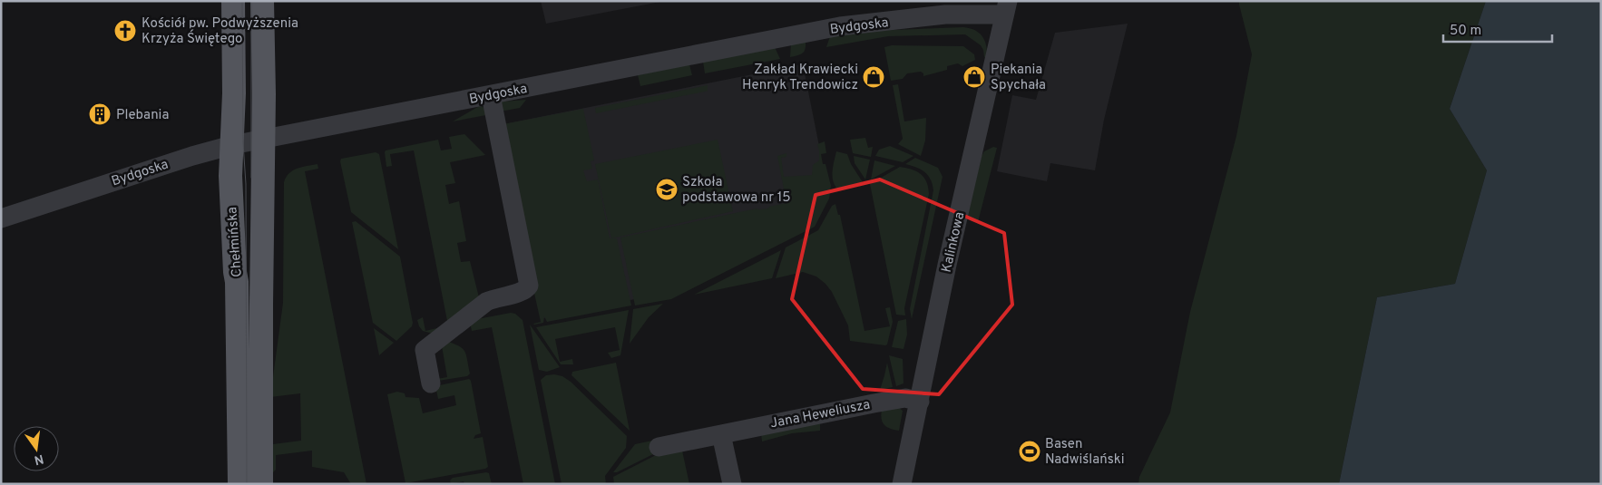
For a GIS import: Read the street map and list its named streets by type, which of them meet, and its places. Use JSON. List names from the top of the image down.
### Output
{
  "streets": {
    "main road": ["Chełmińska"],
    "street": ["Bydgoska", "Kalinkowa", "Jana Heweliusza"]
  },
  "crossings": [
    ["Bydgoska", "Chełmińska"],
    ["Bydgoska", "Kalinkowa"],
    ["Kalinkowa", "Jana Heweliusza"]
  ],
  "places": {
    "church": ["Kościół pw. Podwyższenia Krzyża Świętego"],
    "shop": ["Zakład Krawiecki Henryk Trendowicz", "Piekania Spychała"],
    "building": ["Plebania"],
    "school or university": ["Szkoła podstawowa nr 15"],
    "sports": ["Basen Nadwiślański"]
  },
  "scale_bar": "50 m",
  "north": "bottom"
}
